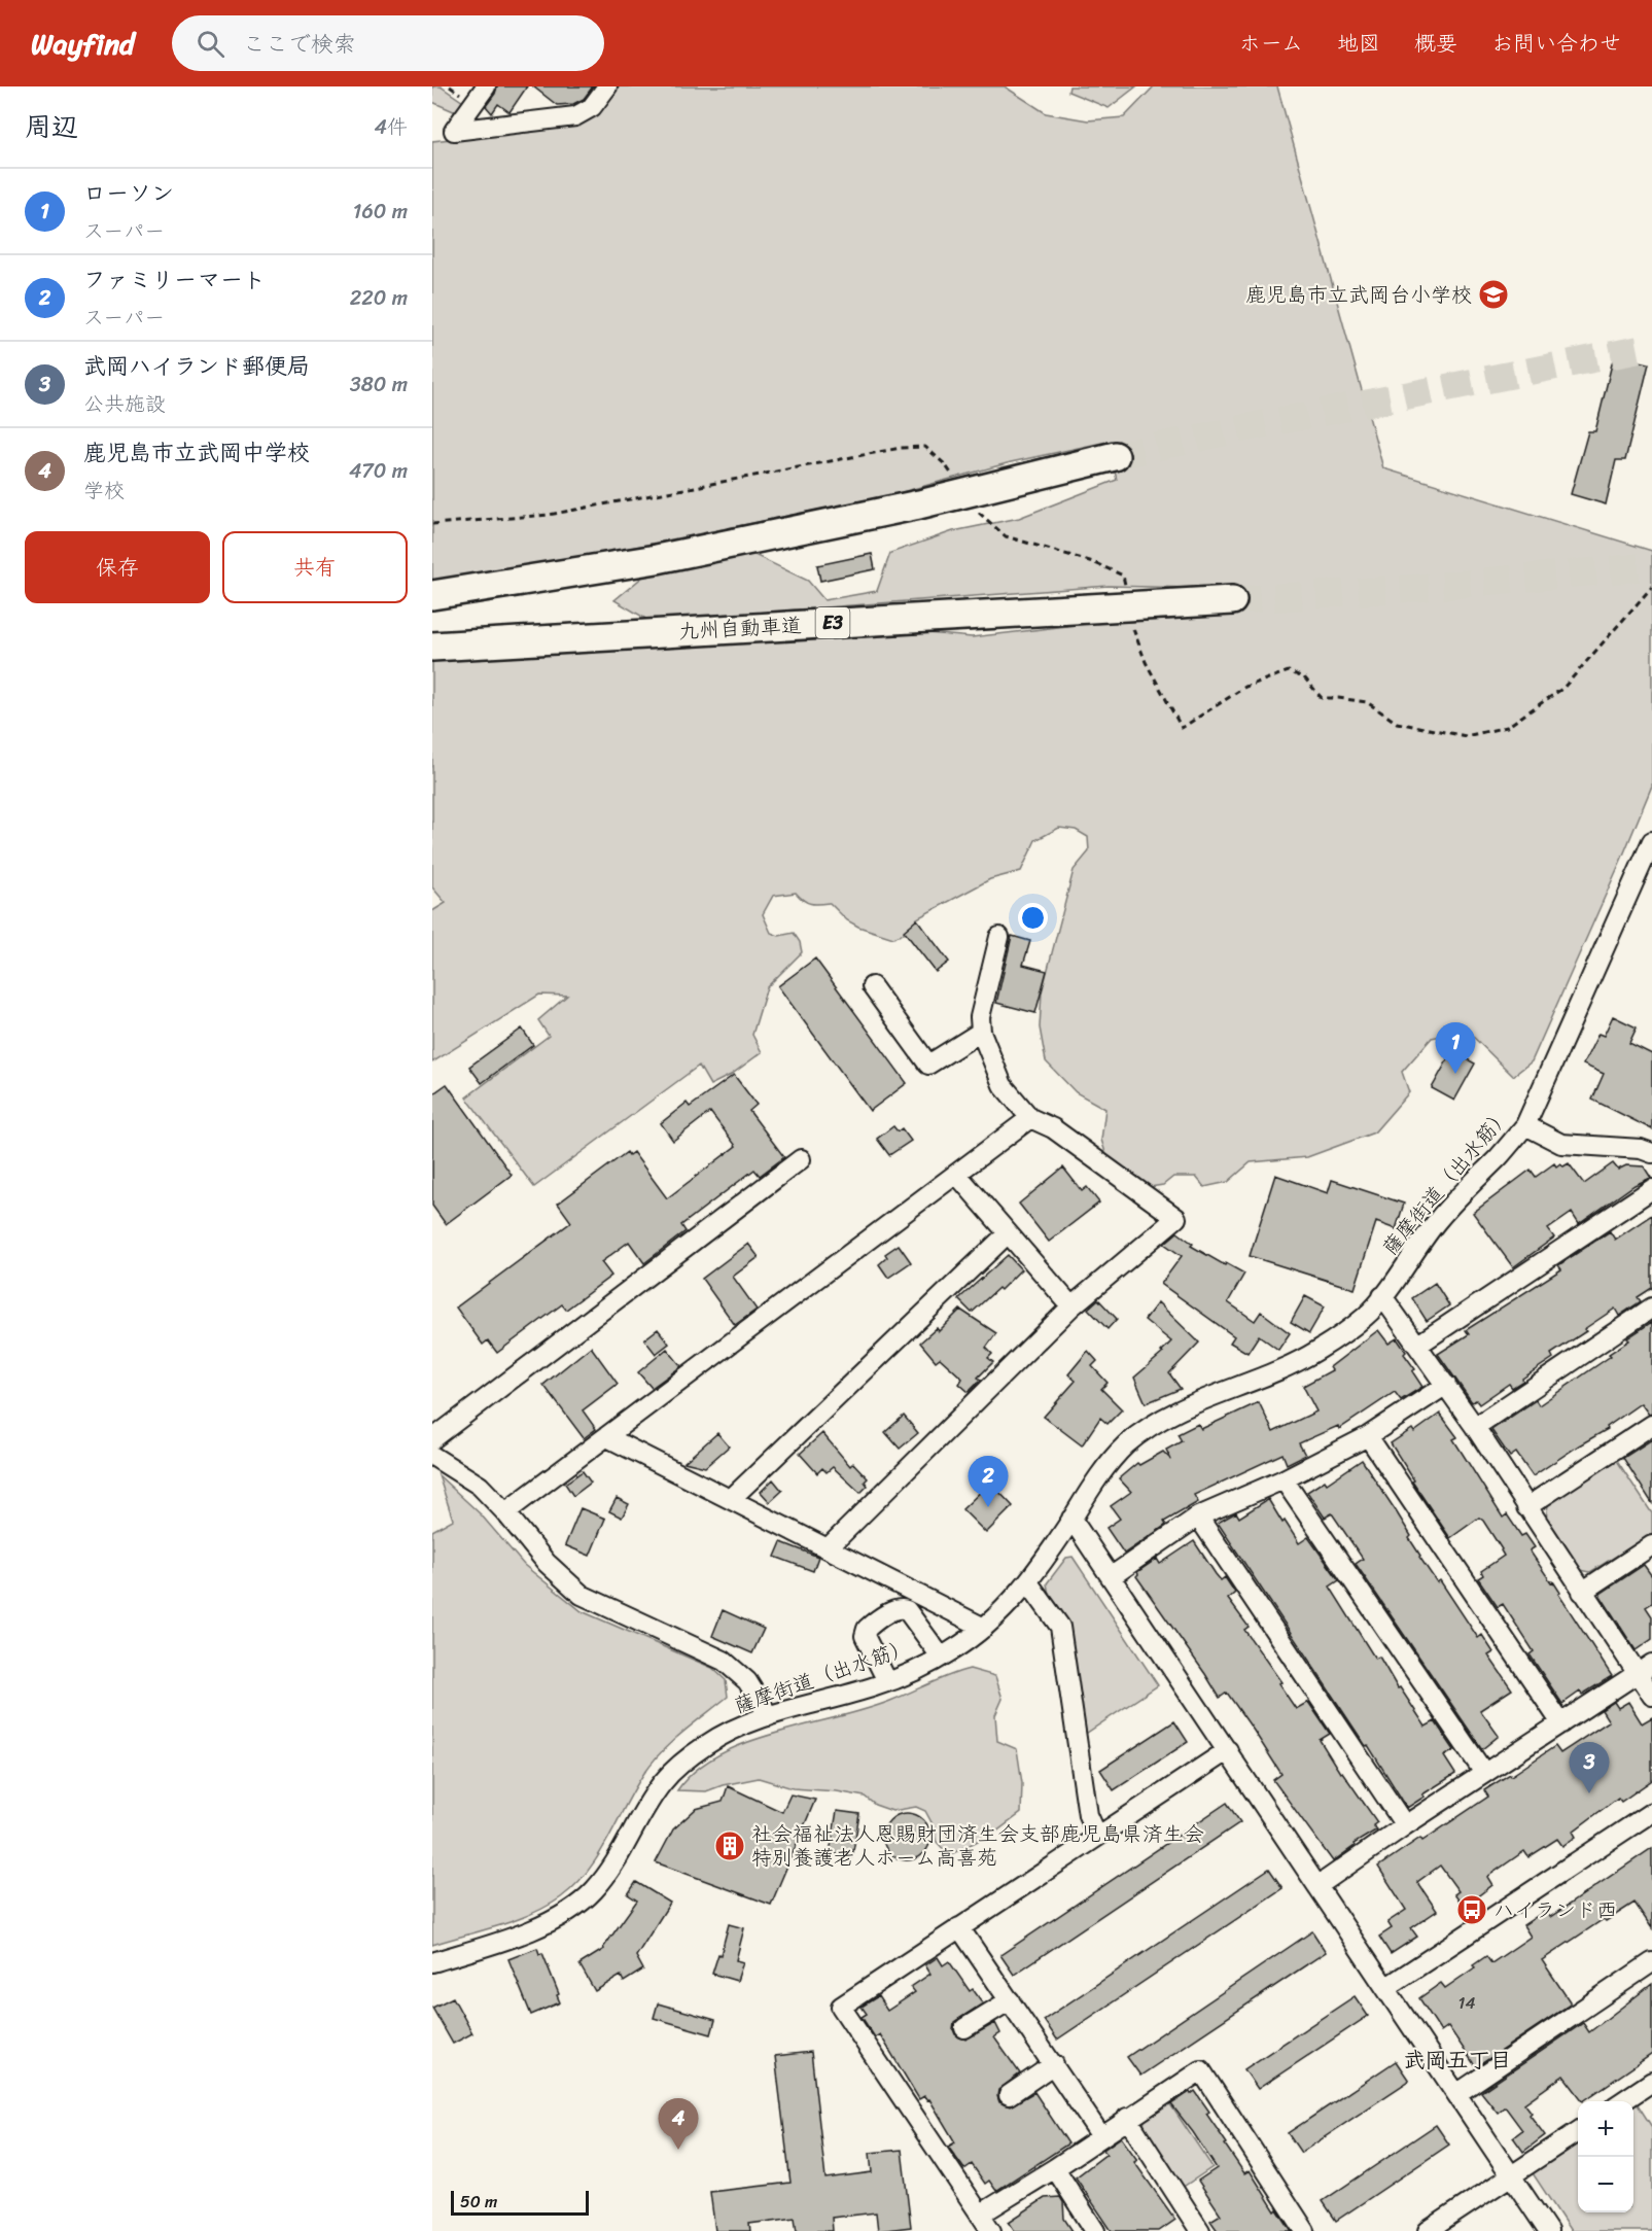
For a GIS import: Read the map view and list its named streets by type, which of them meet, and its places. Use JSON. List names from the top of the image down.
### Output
{
  "streets": {
    "highway": ["E3", "九州自動車道"],
    "street": ["薩摩街道（出水筋）"]
  },
  "districts": ["武岡五丁目"],
  "places": {
    "school or university": ["鹿児島市立武岡台小学校"],
    "building": ["社会福祉法人恩賜財団済生会支部鹿児島県済生会 特別養護老人ホーム高喜苑"],
    "bus stop": ["ハイランド西"]
  },
  "house_numbers": ["14"],
  "scale_bar": "50 m",
  "page": {
    "header": "Wayfind",
    "search": "ここで検索",
    "nav": [
      "ホーム",
      "地図",
      "概要",
      "お問い合わせ"
    ],
    "heading": ["周辺", "4件"],
    "list": [
      {
        "mark": "1",
        "name": "ローソン",
        "note": "スーパー",
        "value": "160 m"
      },
      {
        "mark": "2",
        "name": "ファミリーマート",
        "note": "スーパー",
        "value": "220 m"
      },
      {
        "mark": "3",
        "name": "武岡ハイランド郵便局",
        "note": "公共施設",
        "value": "380 m"
      },
      {
        "mark": "4",
        "name": "鹿児島市立武岡中学校",
        "note": "学校",
        "value": "470 m"
      }
    ],
    "buttons": ["保存", "共有"],
    "pins": [
      "1",
      "2",
      "3",
      "4"
    ],
    "map_buttons": ["+", "−"],
    "scale": "50 m"
  }
}
